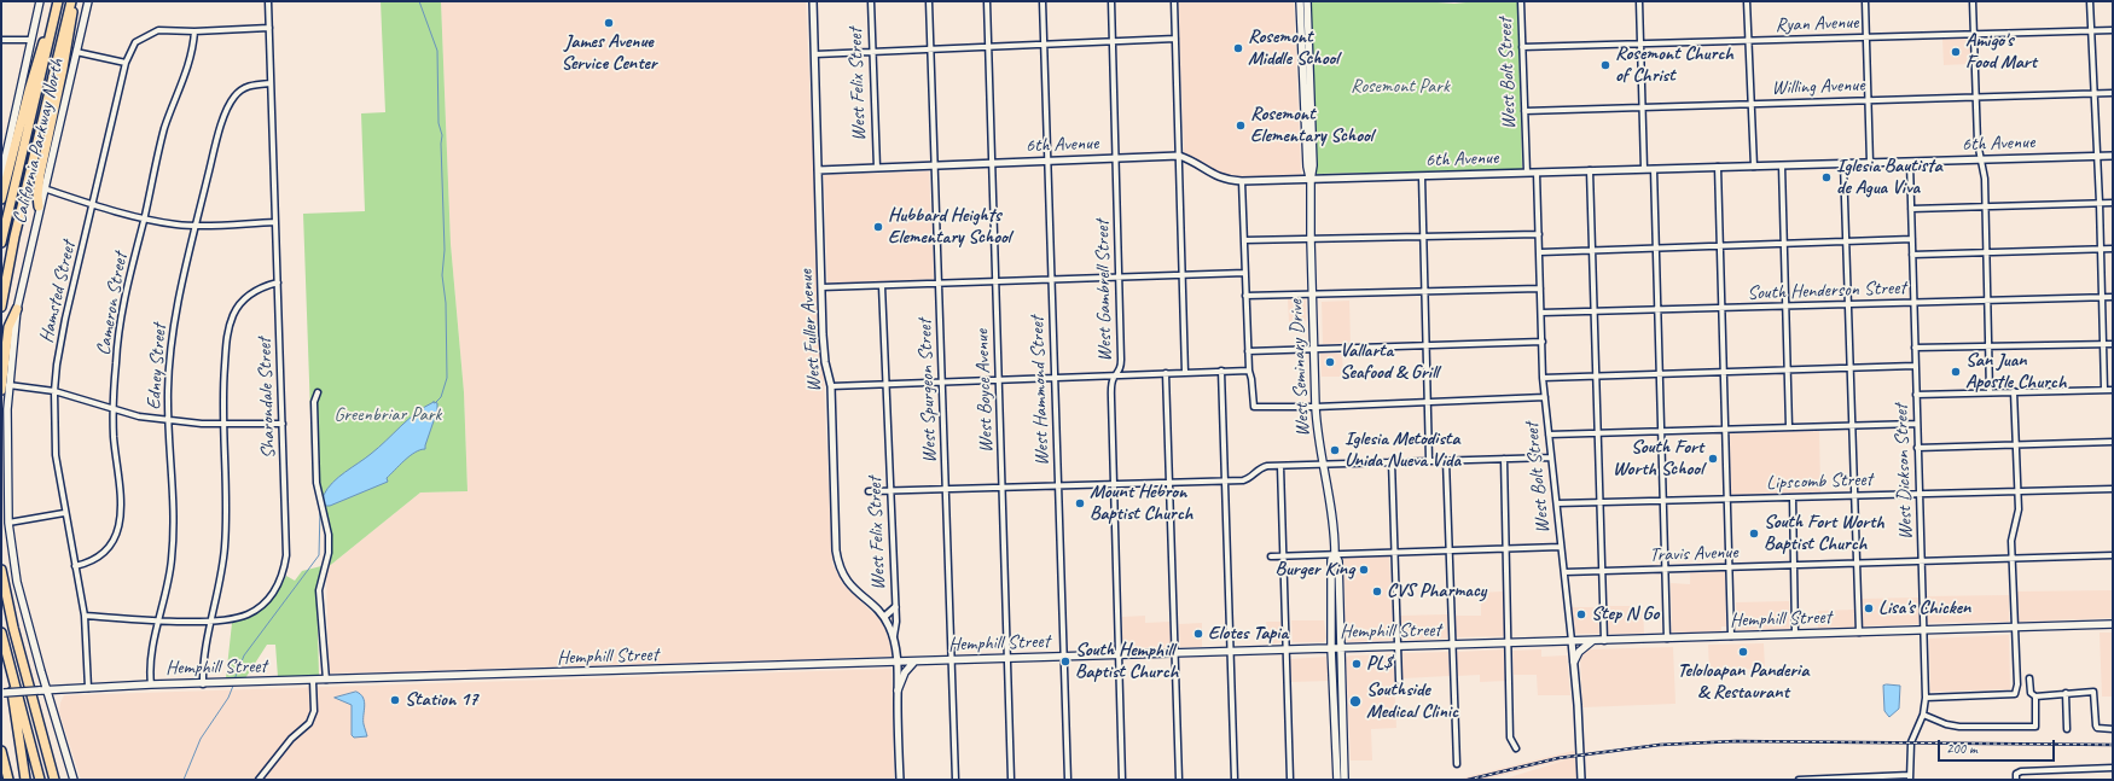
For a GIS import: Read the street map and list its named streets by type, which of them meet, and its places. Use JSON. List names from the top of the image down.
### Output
{
  "streets": {
    "main road": ["California Parkway North", "West Seminary Drive", "Hemphill Street"],
    "street": [
      "Ryan Avenue",
      "West Bolt Street",
      "West Felix Street",
      "Willing Avenue",
      "6th Avenue",
      "West Gambrell Street",
      "South Henderson Street",
      "Hamsted Street",
      "Cameron Street",
      "West Fuller Avenue",
      "Edney Street",
      "West Spurgeon Street",
      "West Boyce Avenue",
      "West Hammond Street",
      "Sharondale Street",
      "West Dickson Street",
      "Lipscomb Street",
      "Travis Avenue"
    ]
  },
  "crossings": [
    ["Ryan Avenue", "West Bolt Street"],
    ["West Bolt Street", "Willing Avenue"],
    ["West Bolt Street", "6th Avenue"],
    ["West Bolt Street", "South Henderson Street"],
    ["West Bolt Street", "Lipscomb Street"],
    ["West Bolt Street", "Travis Avenue"],
    ["West Bolt Street", "Hemphill Street"],
    ["West Felix Street", "6th Avenue"],
    ["West Felix Street", "West Fuller Avenue"],
    ["West Felix Street", "Hemphill Street"],
    ["6th Avenue", "West Gambrell Street"],
    ["6th Avenue", "West Fuller Avenue"],
    ["6th Avenue", "West Seminary Drive"],
    ["6th Avenue", "West Spurgeon Street"],
    ["6th Avenue", "West Boyce Avenue"],
    ["6th Avenue", "West Hammond Street"],
    ["6th Avenue", "West Dickson Street"],
    ["West Gambrell Street", "Hemphill Street"],
    ["South Henderson Street", "West Dickson Street"],
    ["Hamsted Street", "Cameron Street"],
    ["Hamsted Street", "Sharondale Street"],
    ["Hamsted Street", "Hemphill Street"],
    ["Edney Street", "Sharondale Street"],
    ["Edney Street", "Hemphill Street"],
    ["West Seminary Drive", "Hemphill Street"],
    ["West Spurgeon Street", "Hemphill Street"],
    ["West Boyce Avenue", "Hemphill Street"],
    ["West Hammond Street", "Hemphill Street"],
    ["West Dickson Street", "Lipscomb Street"],
    ["West Dickson Street", "Travis Avenue"],
    ["West Dickson Street", "Hemphill Street"]
  ],
  "parks": ["Rosemont Park", "Greenbriar Park"],
  "places": [
    "James Avenue Service Center",
    "Rosemont Middle School",
    "Amigo's Food Mart",
    "Rosemont Church of Christ",
    "Rosemont Elementary School",
    "Iglesia Bautista de Agua Viva",
    "Hubbard Heights Elementary School",
    "Vallarta Seafood & Grill",
    "San Juan Apostle Church",
    "Iglesia Metodista Unida Nueva Vida",
    "South Fort Worth School",
    "Mount Hebron Baptist Church",
    "South Fort Worth Baptist Church",
    "Burger King",
    "CVS Pharmacy",
    "Lisa's Chicken",
    "Step N Go",
    "Elotes Tapia",
    "Teloloapan Panderia & Restaurant",
    "South Hemphill Baptist Church",
    "PL$",
    "Station 17",
    "Southside Medical Clinic"
  ],
  "scale_bar": "200 m"
}
